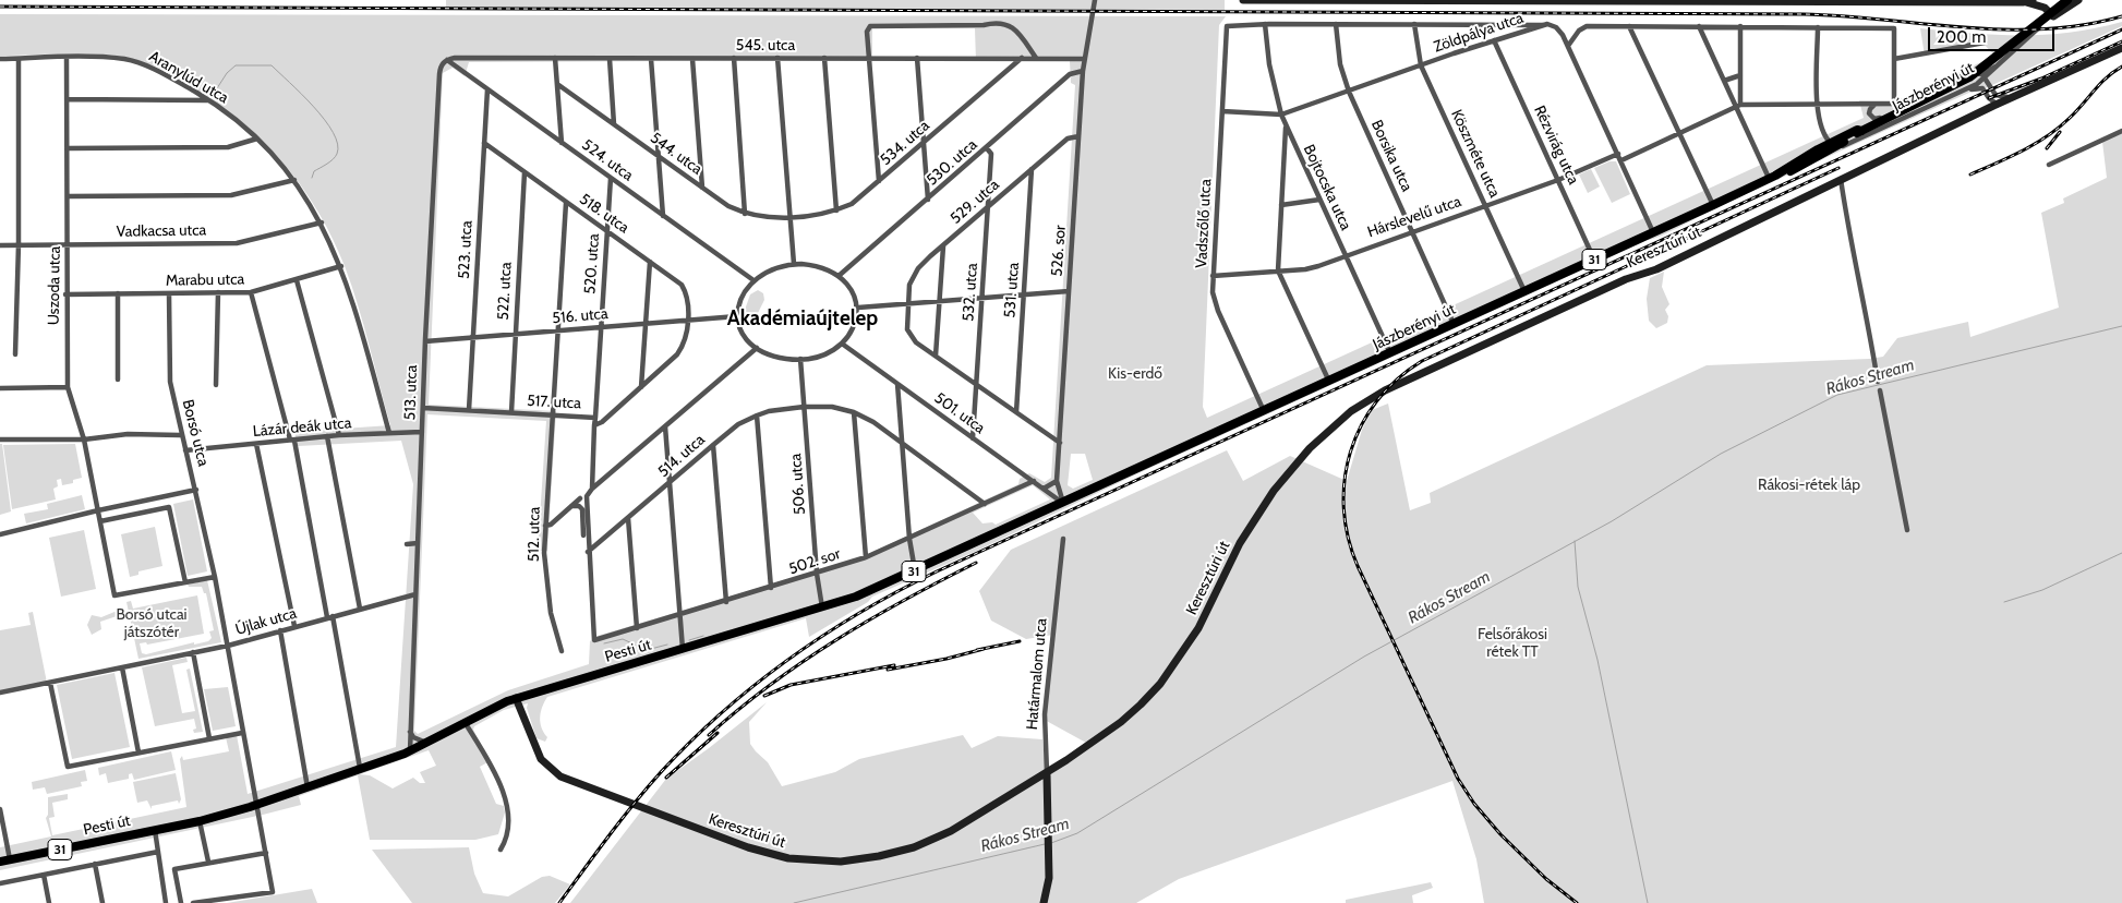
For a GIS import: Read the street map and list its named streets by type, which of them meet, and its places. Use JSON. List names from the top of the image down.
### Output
{
  "streets": {
    "main road": [
      "Jászberényi út",
      "Keresztúri út",
      "31",
      "Pesti út",
      "Határmalom utca"
    ],
    "street": [
      "Zöldpálya utca",
      "545. utca",
      "Aranylúd utca",
      "534. utca",
      "Rézvirág utca",
      "544. utca",
      "Köszméte utca",
      "Borsika utca",
      "524. utca",
      "530. utca",
      "Bojtocska utca",
      "529. utca",
      "518. utca",
      "Hárslevelű utca",
      "Vadszőlő utca",
      "Vadkacsa utca",
      "523. utca",
      "526. sor",
      "520. utca",
      "Marabu utca",
      "Uszoda utca",
      "531. utca",
      "522. utca",
      "532. utca",
      "516. utca",
      "513. utca",
      "517. utca",
      "501. utca",
      "Lázár deák utca",
      "Borsó utca",
      "514. utca",
      "506. utca",
      "512. utca",
      "502. sor",
      "Újlak utca"
    ]
  },
  "crossings": [
    ["Zöldpálya utca", "Jászberényi út"],
    ["Zöldpálya utca", "Rézvirág utca"],
    ["Zöldpálya utca", "Köszméte utca"],
    ["Zöldpálya utca", "Borsika utca"],
    ["Zöldpálya utca", "Bojtocska utca"],
    ["Zöldpálya utca", "Hárslevelű utca"],
    ["Zöldpálya utca", "Vadszőlő utca"],
    ["545. utca", "534. utca"],
    ["545. utca", "524. utca"],
    ["545. utca", "526. sor"],
    ["545. utca", "513. utca"],
    ["Aranylúd utca", "Vadkacsa utca"],
    ["Aranylúd utca", "Marabu utca"],
    ["Aranylúd utca", "Uszoda utca"],
    ["Aranylúd utca", "Lázár deák utca"],
    ["Jászberényi út", "Rézvirág utca"],
    ["Jászberényi út", "Köszméte utca"],
    ["Jászberényi út", "Borsika utca"],
    ["Jászberényi út", "Bojtocska utca"],
    ["Jászberényi út", "Vadszőlő utca"],
    ["Jászberényi út", "526. sor"],
    ["Jászberényi út", "501. utca"],
    ["Jászberényi út", "Pesti út"],
    ["534. utca", "544. utca"],
    ["Rézvirág utca", "Hárslevelű utca"],
    ["Köszméte utca", "Hárslevelű utca"],
    ["Borsika utca", "Hárslevelű utca"],
    ["524. utca", "530. utca"],
    ["524. utca", "523. utca"],
    ["524. utca", "520. utca"],
    ["524. utca", "516. utca"],
    ["524. utca", "513. utca"],
    ["524. utca", "501. utca"],
    ["524. utca", "506. utca"],
    ["530. utca", "526. sor"],
    ["530. utca", "532. utca"],
    ["530. utca", "516. utca"],
    ["530. utca", "501. utca"],
    ["530. utca", "506. utca"],
    ["Bojtocska utca", "Hárslevelű utca"],
    ["Bojtocska utca", "Vadszőlő utca"],
    ["529. utca", "526. sor"],
    ["529. utca", "531. utca"],
    ["529. utca", "532. utca"],
    ["518. utca", "523. utca"],
    ["518. utca", "520. utca"],
    ["518. utca", "522. utca"],
    ["518. utca", "516. utca"],
    ["518. utca", "517. utca"],
    ["518. utca", "512. utca"],
    ["Hárslevelű utca", "Vadszőlő utca"],
    ["Vadkacsa utca", "Uszoda utca"],
    ["Keresztúri út", "Pesti út"],
    ["Keresztúri út", "Határmalom utca"],
    ["523. utca", "516. utca"],
    ["523. utca", "517. utca"],
    ["526. sor", "501. utca"],
    ["526. sor", "Pesti út"],
    ["520. utca", "516. utca"],
    ["520. utca", "517. utca"],
    ["Marabu utca", "Uszoda utca"],
    ["Marabu utca", "Borsó utca"],
    ["522. utca", "516. utca"],
    ["522. utca", "517. utca"],
    ["532. utca", "501. utca"],
    ["516. utca", "513. utca"],
    ["516. utca", "517. utca"],
    ["516. utca", "501. utca"],
    ["516. utca", "506. utca"],
    ["516. utca", "512. utca"],
    ["513. utca", "517. utca"],
    ["513. utca", "Lázár deák utca"],
    ["513. utca", "Újlak utca"],
    ["513. utca", "Pesti út"],
    ["517. utca", "512. utca"],
    ["501. utca", "506. utca"],
    ["501. utca", "502. sor"],
    ["501. utca", "Pesti út"],
    ["Lázár deák utca", "Borsó utca"],
    ["Borsó utca", "Újlak utca"],
    ["Borsó utca", "Pesti út"],
    ["514. utca", "506. utca"],
    ["514. utca", "502. sor"],
    ["506. utca", "502. sor"],
    ["506. utca", "Pesti út"]
  ],
  "districts": ["Akadémiaújtelep"],
  "water": ["Rákos Stream"],
  "parks": [
    "Kis-erdő",
    "Rákosi-rétek láp",
    "Borsó utcai játszótér",
    "Felsőrákosi rétek TT"
  ],
  "scale_bar": "200 m"
}
